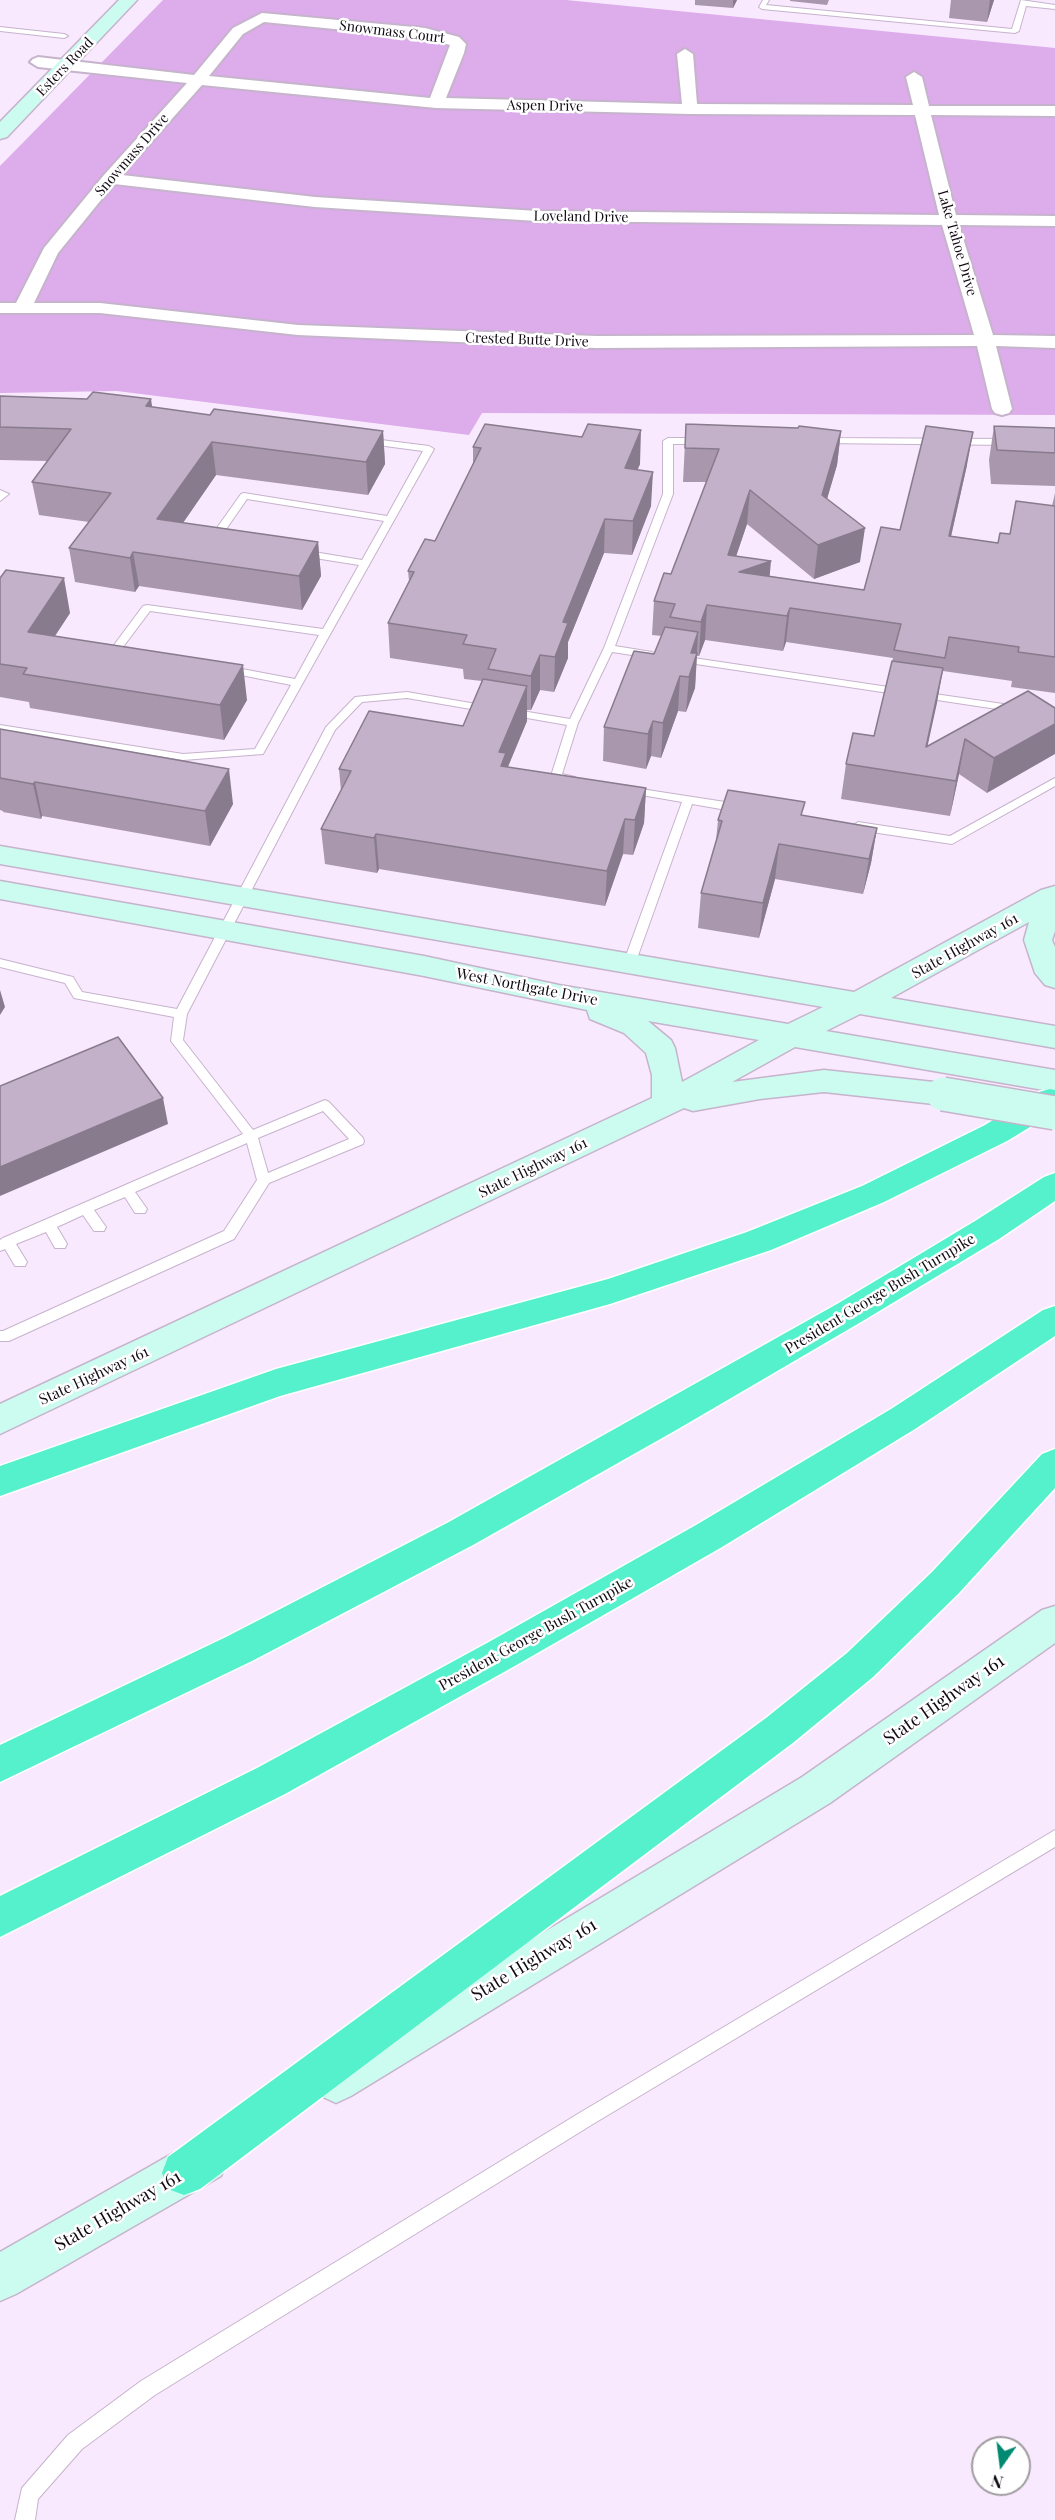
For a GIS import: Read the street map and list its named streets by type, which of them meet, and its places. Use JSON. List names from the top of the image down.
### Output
{
  "streets": {
    "highway": ["President George Bush Turnpike"],
    "main road": ["Esters Road", "State Highway 161", "West Northgate Drive"],
    "street": [
      "Snowmass Court",
      "Aspen Drive",
      "Snowmass Drive",
      "Loveland Drive",
      "Lake Tahoe Drive",
      "Crested Butte Drive"
    ]
  },
  "crossings": [
    ["Snowmass Court", "Aspen Drive"],
    ["Snowmass Court", "Snowmass Drive"],
    ["Esters Road", "Aspen Drive"],
    ["Aspen Drive", "Snowmass Drive"],
    ["Aspen Drive", "Lake Tahoe Drive"],
    ["Snowmass Drive", "Loveland Drive"],
    ["Snowmass Drive", "Crested Butte Drive"],
    ["Loveland Drive", "Lake Tahoe Drive"],
    ["Lake Tahoe Drive", "Crested Butte Drive"],
    ["State Highway 161", "West Northgate Drive"]
  ],
  "north": "bottom"
}
